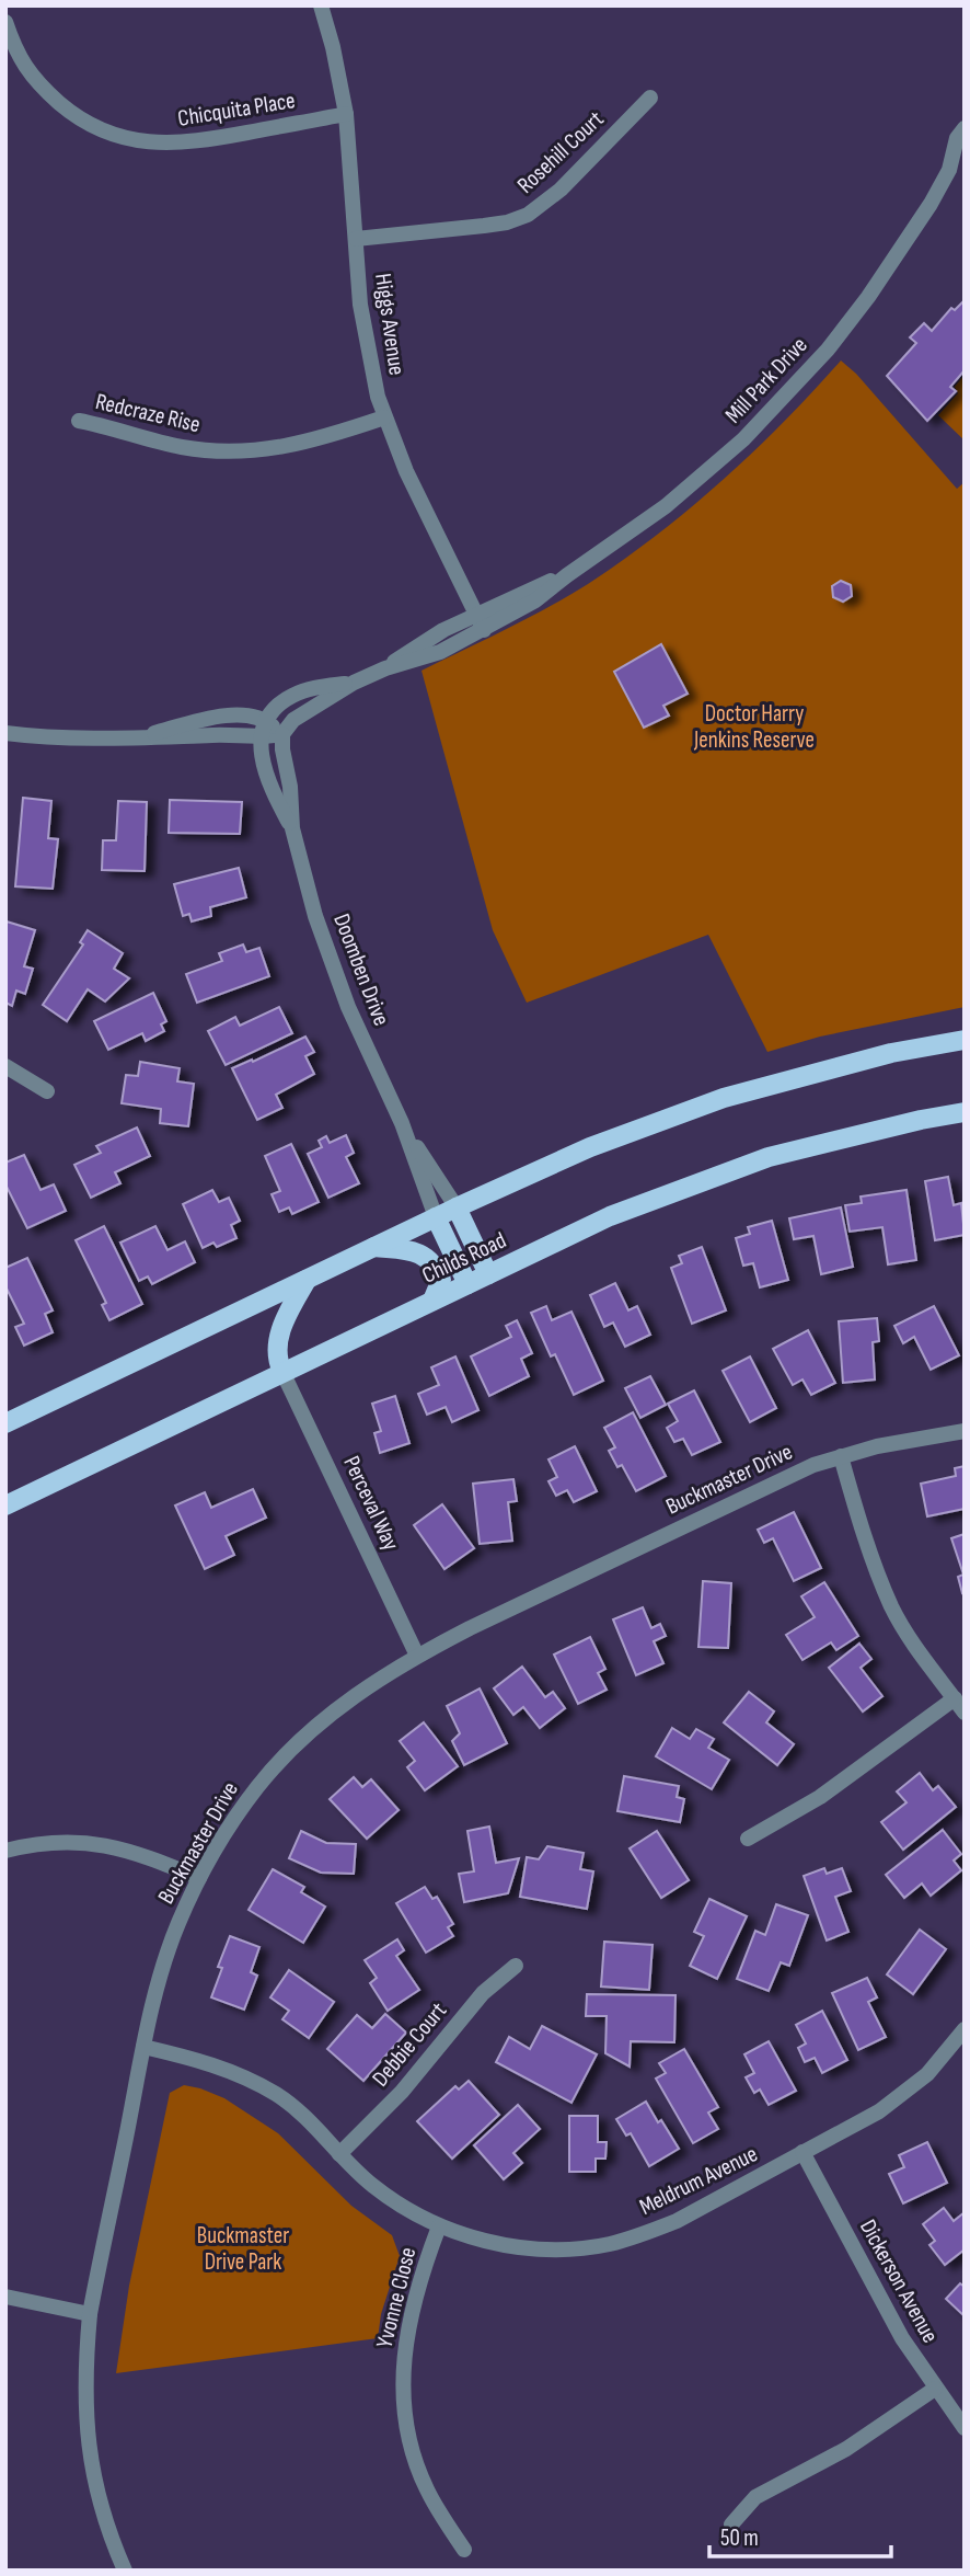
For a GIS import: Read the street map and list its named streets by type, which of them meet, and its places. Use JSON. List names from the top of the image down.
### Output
{
  "streets": {
    "main road": ["Childs Road"],
    "street": [
      "Chicquita Place",
      "Rosehill Court",
      "Higgs Avenue",
      "Mill Park Drive",
      "Redcraze Rise",
      "Doomben Drive",
      "Buckmaster Drive",
      "Perceval Way",
      "Debbie Court",
      "Meldrum Avenue",
      "Dickerson Avenue",
      "Yvonne Close"
    ]
  },
  "crossings": [
    ["Chicquita Place", "Higgs Avenue"],
    ["Rosehill Court", "Higgs Avenue"],
    ["Higgs Avenue", "Mill Park Drive"],
    ["Higgs Avenue", "Redcraze Rise"],
    ["Mill Park Drive", "Doomben Drive"],
    ["Doomben Drive", "Childs Road"],
    ["Childs Road", "Perceval Way"],
    ["Buckmaster Drive", "Perceval Way"],
    ["Buckmaster Drive", "Meldrum Avenue"],
    ["Debbie Court", "Meldrum Avenue"],
    ["Meldrum Avenue", "Dickerson Avenue"],
    ["Meldrum Avenue", "Yvonne Close"]
  ],
  "parks": ["Doctor Harry Jenkins Reserve", "Buckmaster Drive Park"],
  "scale_bar": "50 m"
}
